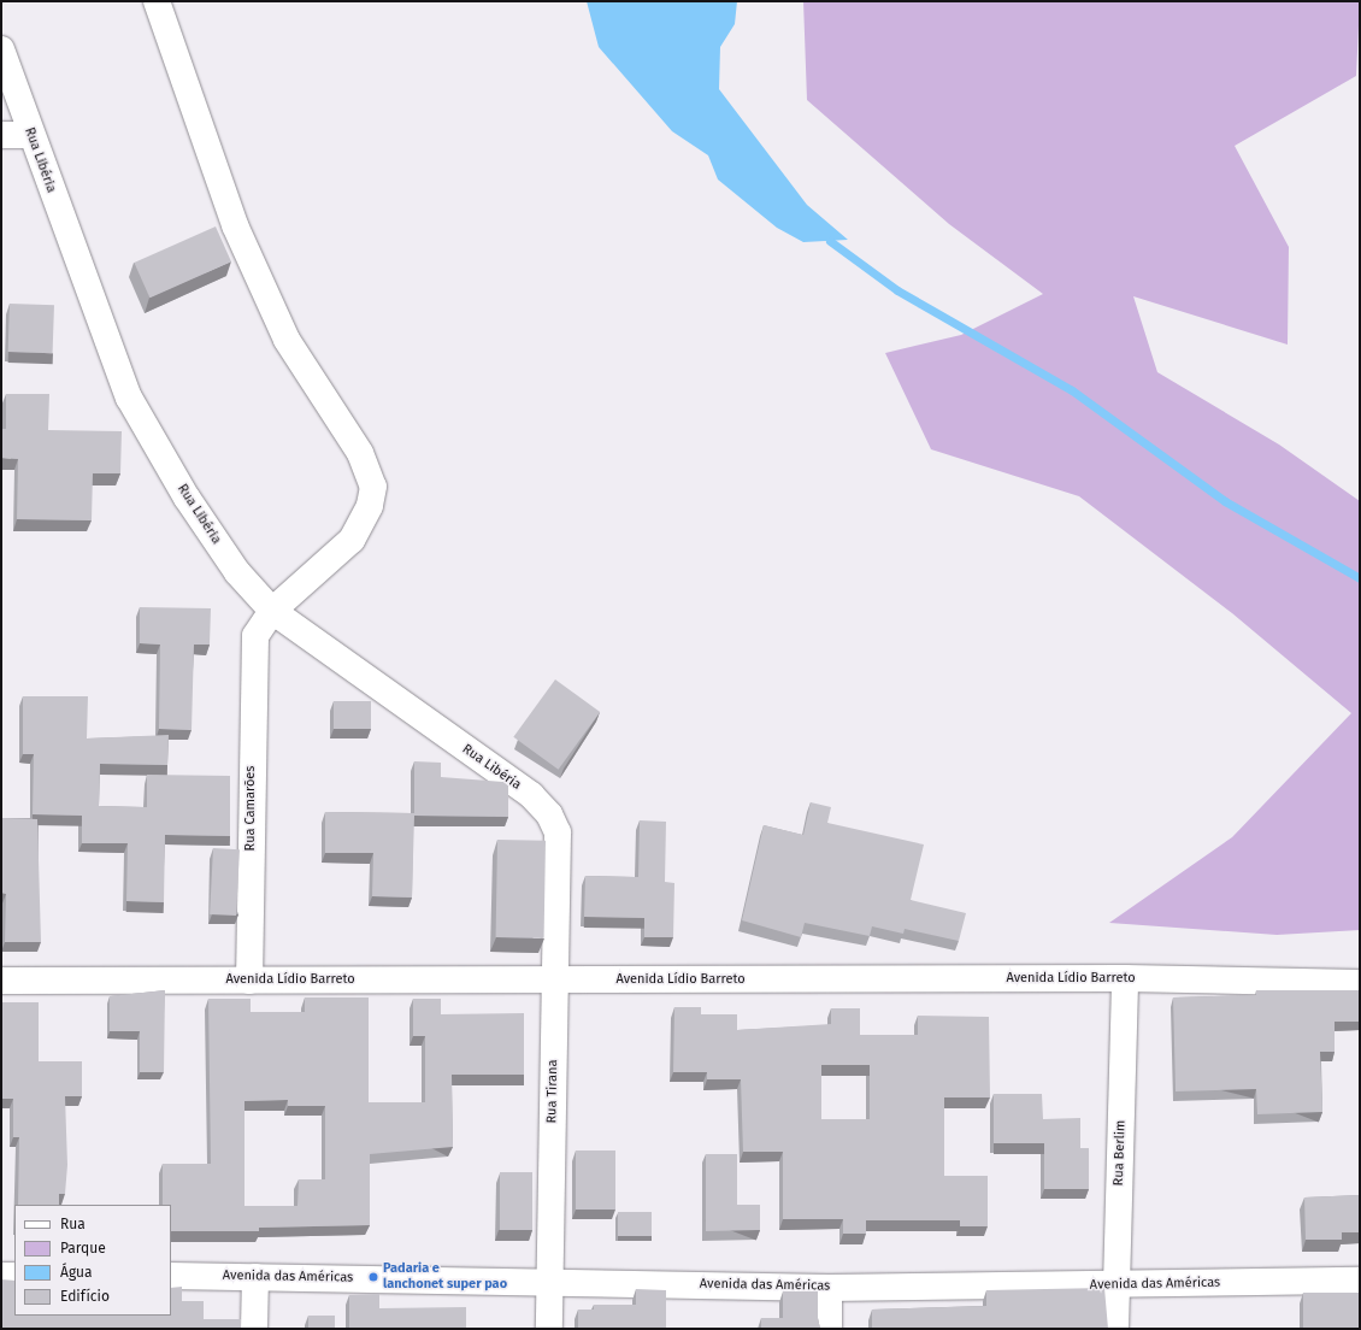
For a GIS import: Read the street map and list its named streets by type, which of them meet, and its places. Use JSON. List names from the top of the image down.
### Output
{
  "streets": {
    "street": [
      "Rua Libéria",
      "Rua Camarões",
      "Avenida Lídio Barreto",
      "Rua Tirana",
      "Rua Berlim",
      "Avenida das Américas"
    ]
  },
  "crossings": [
    ["Rua Libéria", "Rua Camarões"],
    ["Rua Libéria", "Rua Tirana"],
    ["Rua Camarões", "Avenida Lídio Barreto"],
    ["Avenida Lídio Barreto", "Rua Tirana"],
    ["Avenida Lídio Barreto", "Rua Berlim"],
    ["Rua Tirana", "Avenida das Américas"],
    ["Rua Berlim", "Avenida das Américas"]
  ],
  "places": ["Padaria e lanchonet super pao"],
  "legend": [
    "Rua",
    "Parque",
    "Água",
    "Edifício"
  ]
}
